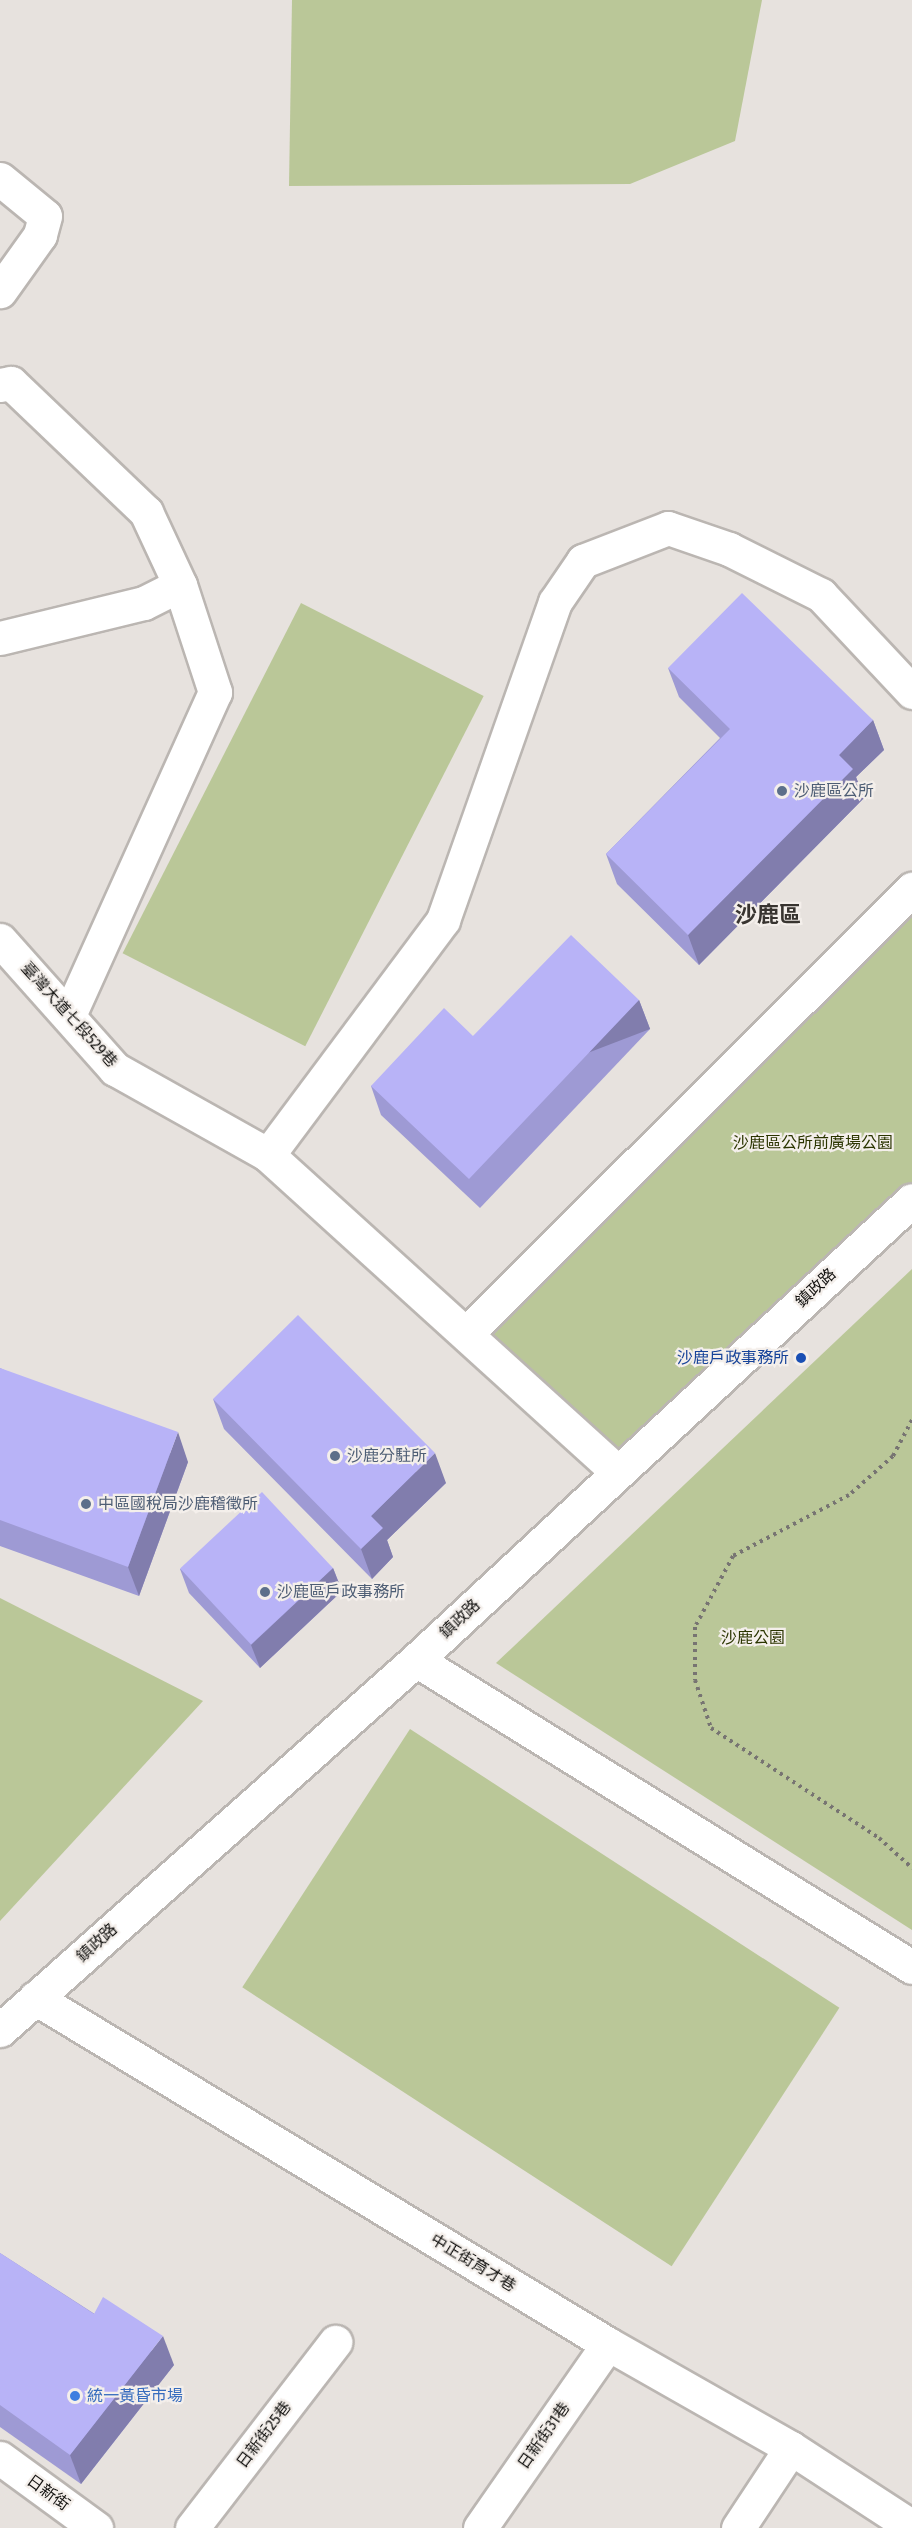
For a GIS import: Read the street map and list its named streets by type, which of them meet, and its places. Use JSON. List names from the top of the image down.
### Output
{
  "streets": {
    "street": [
      "臺灣大道七段529巷",
      "鎮政路",
      "中正街育才巷",
      "日新街25巷",
      "日新街31巷",
      "日新街"
    ]
  },
  "crossings": [
    ["臺灣大道七段529巷", "鎮政路"],
    ["鎮政路", "中正街育才巷"],
    ["中正街育才巷", "日新街31巷"]
  ],
  "districts": ["沙鹿區"],
  "parks": ["沙鹿區公所前廣場公園", "沙鹿公園"],
  "places": [
    "沙鹿區公所",
    "沙鹿戶政事務所",
    "沙鹿分駐所",
    "中區國稅局沙鹿稽徵所",
    "沙鹿區戶政事務所",
    "統一黃昏市場"
  ]
}
